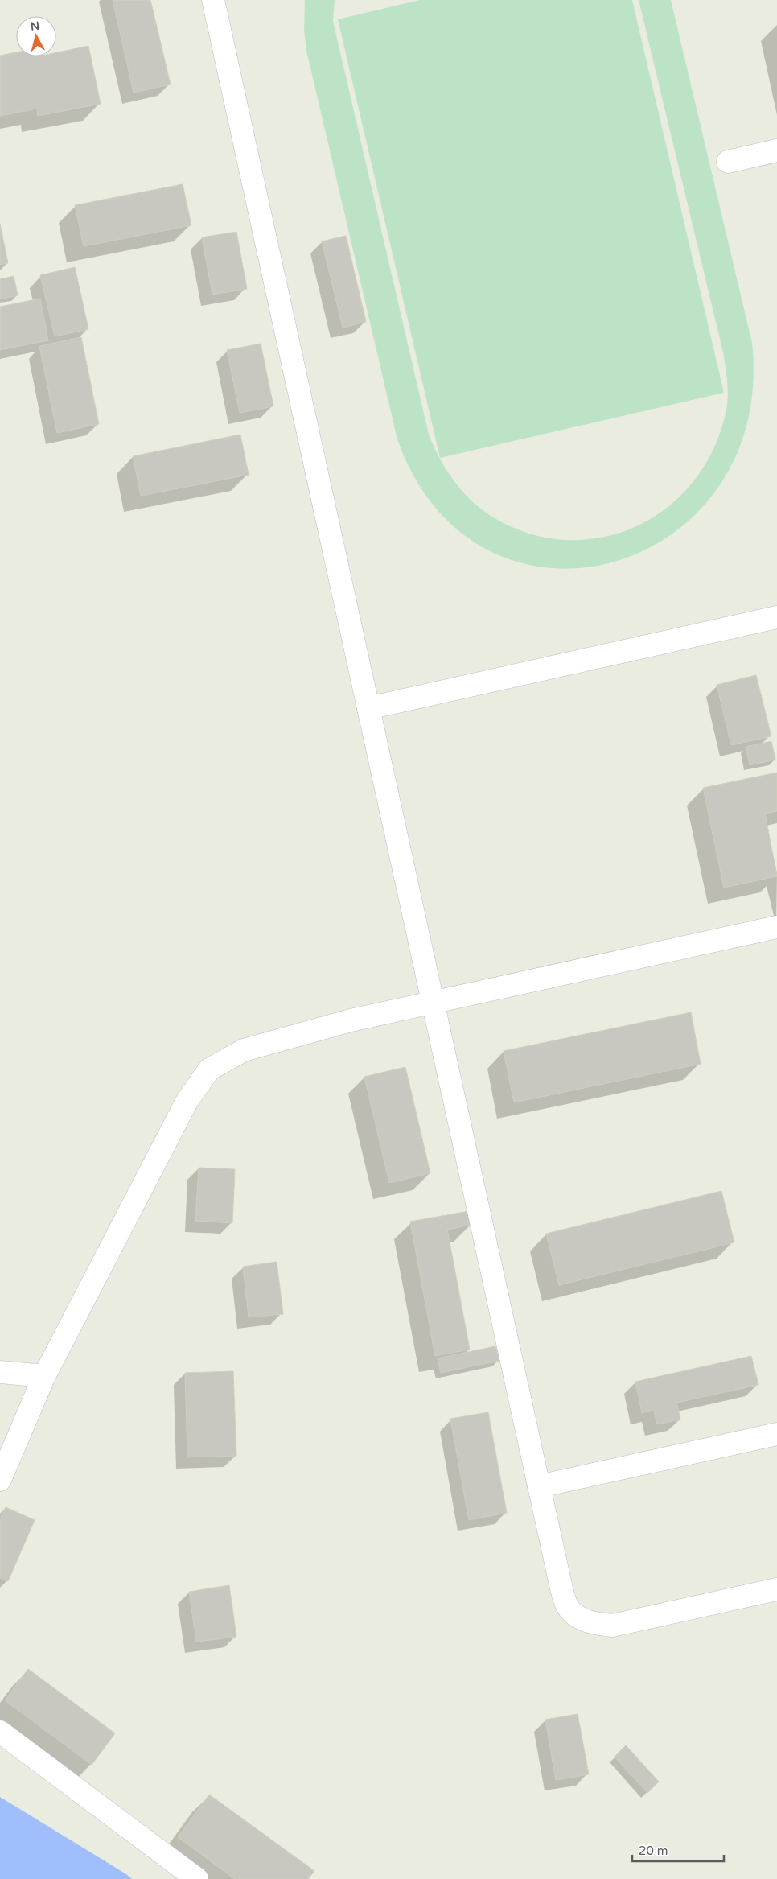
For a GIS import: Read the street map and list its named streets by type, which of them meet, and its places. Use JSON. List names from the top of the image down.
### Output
{
  "scale_bar": "20 m",
  "north": "top"
}
